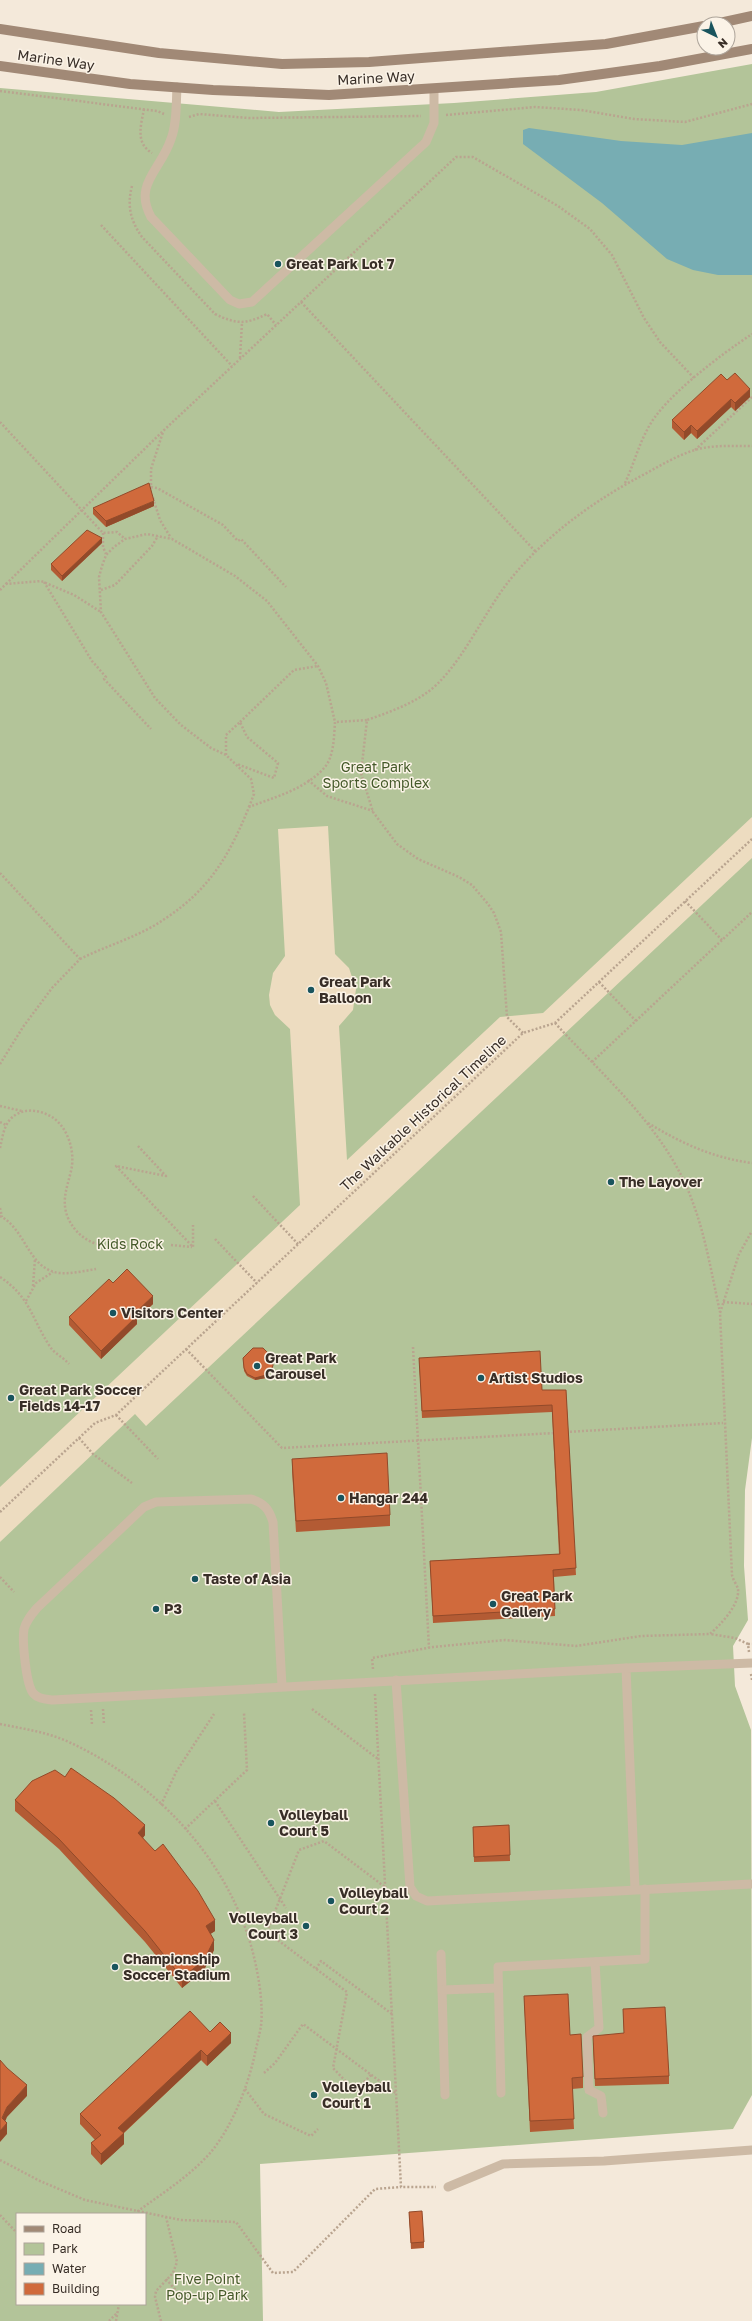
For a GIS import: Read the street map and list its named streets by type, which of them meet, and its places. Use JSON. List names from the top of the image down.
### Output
{
  "streets": {
    "main road": ["Marine Way"],
    "path": ["The Walkable Historical Timeline"]
  },
  "parks": ["Great Park Sports Complex", "Kids Rock", "Five Point Pop-up Park"],
  "places": [
    "Great Park Lot 7",
    "Great Park Balloon",
    "The Layover",
    "Visitors Center",
    "Great Park Carousel",
    "Artist Studios",
    "Great Park Soccer Fields 14-17",
    "Hangar 244",
    "Taste of Asia",
    "Great Park Gallery",
    "P3",
    "Volleyball Court 5",
    "Volleyball Court 2",
    "Volleyball Court 3",
    "Championship Soccer Stadium",
    "Volleyball Court 1"
  ],
  "legend": [
    "Road",
    "Park",
    "Water",
    "Building"
  ],
  "north": "bottom right"
}
